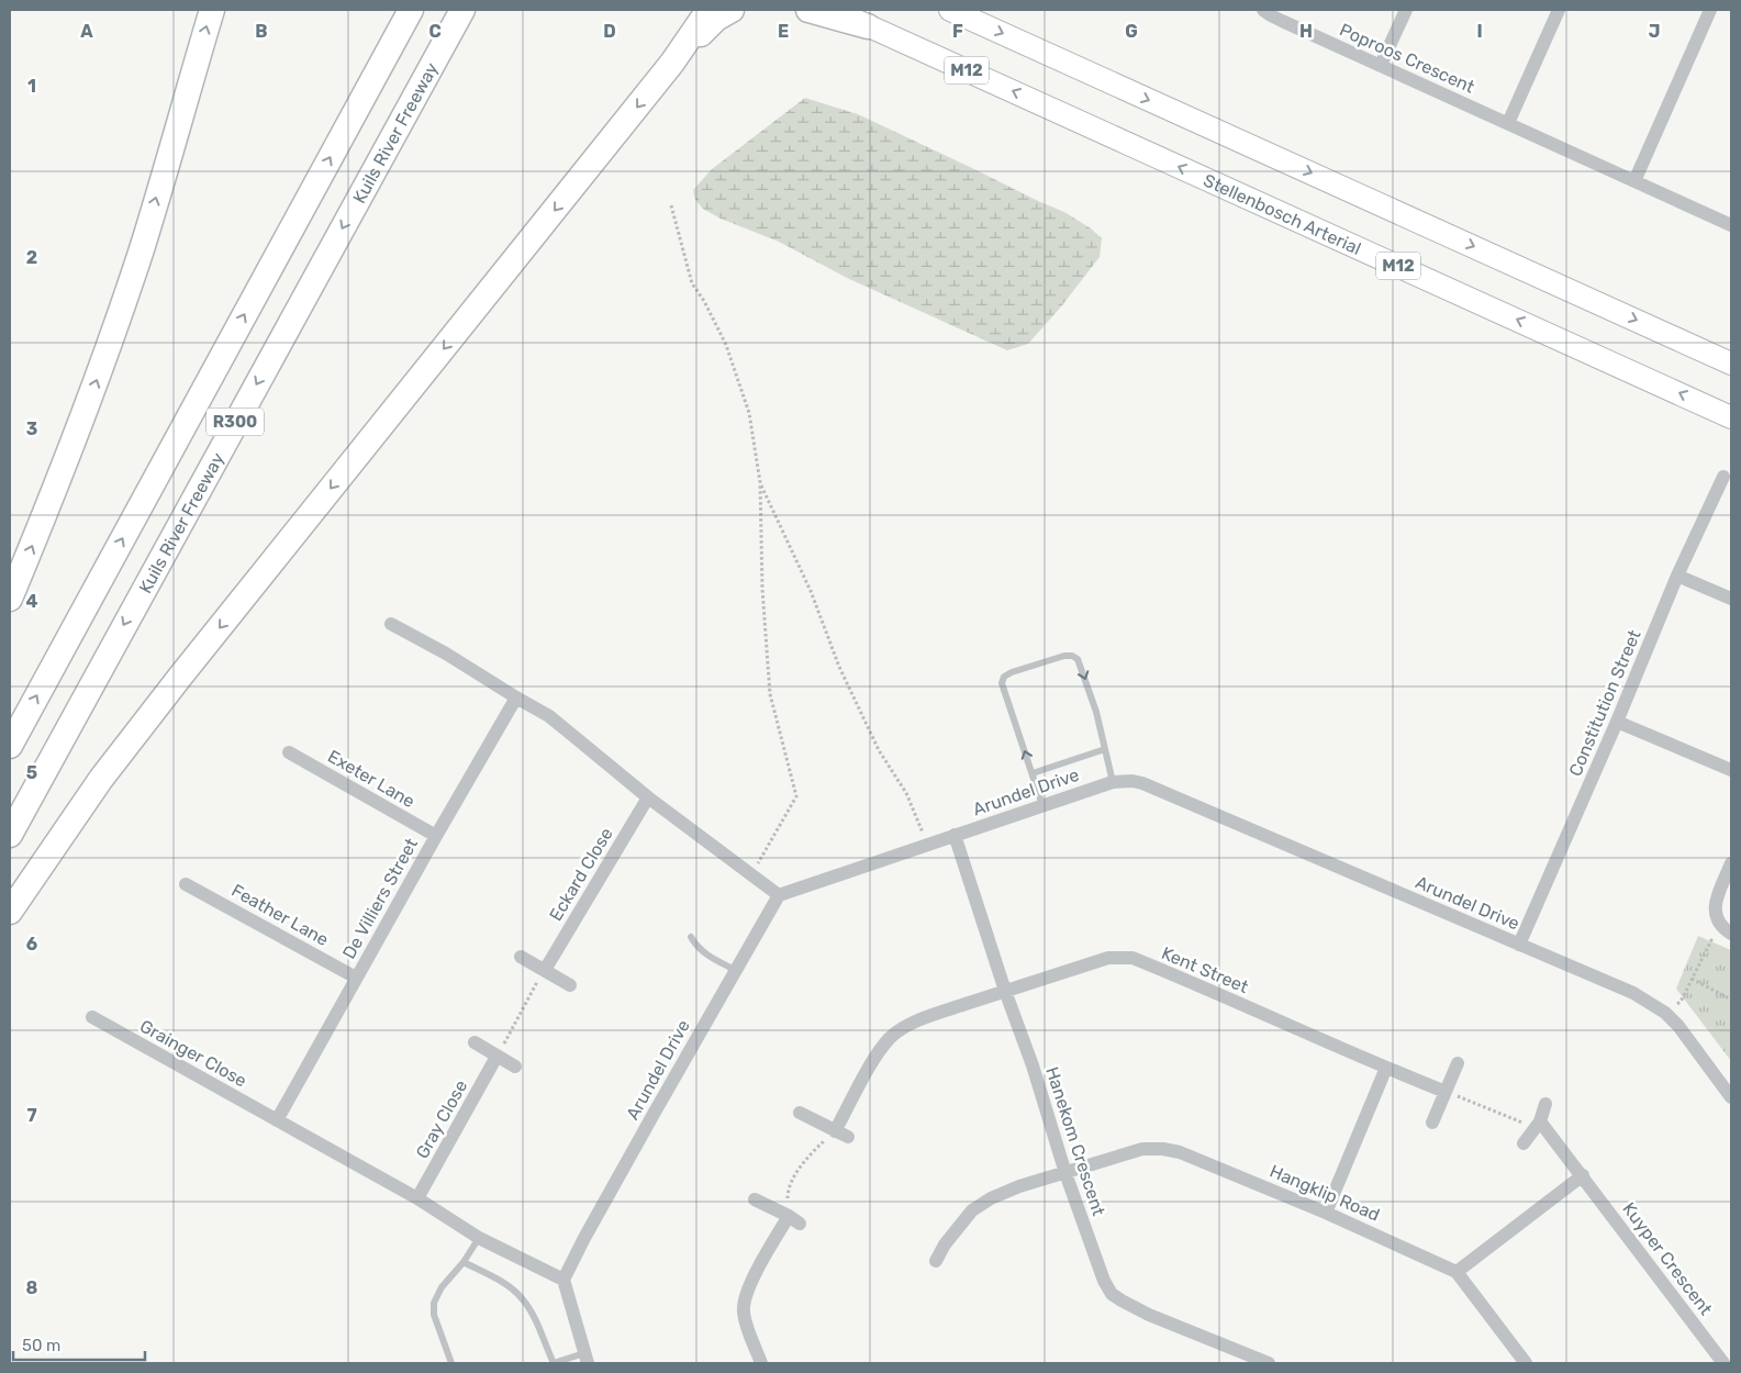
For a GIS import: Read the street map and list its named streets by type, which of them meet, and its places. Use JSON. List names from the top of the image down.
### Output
{
  "streets": {
    "highway": ["Kuils River Freeway", "R300"],
    "main road": ["M12", "Stellenbosch Arterial"],
    "street": [
      "Poproos Crescent",
      "Constitution Street",
      "Exeter Lane",
      "Arundel Drive",
      "Eckard Close",
      "De Villiers Street",
      "Feather Lane",
      "Kent Street",
      "Grainger Close",
      "Gray Close",
      "Hanekom Crescent",
      "Hangklip Road",
      "Kuyper Crescent"
    ]
  },
  "crossings": [
    ["Constitution Street", "Arundel Drive"],
    ["Exeter Lane", "De Villiers Street"],
    ["Arundel Drive", "Hanekom Crescent"],
    ["De Villiers Street", "Feather Lane"],
    ["De Villiers Street", "Grainger Close"],
    ["Kent Street", "Hanekom Crescent"],
    ["Hanekom Crescent", "Hangklip Road"]
  ],
  "scale_bar": "50 m",
  "grid": {
    "columns": [
      "A",
      "B",
      "C",
      "D",
      "E",
      "F",
      "G",
      "H",
      "I",
      "J"
    ],
    "rows": [
      "1",
      "2",
      "3",
      "4",
      "5",
      "6",
      "7",
      "8"
    ]
  }
}
